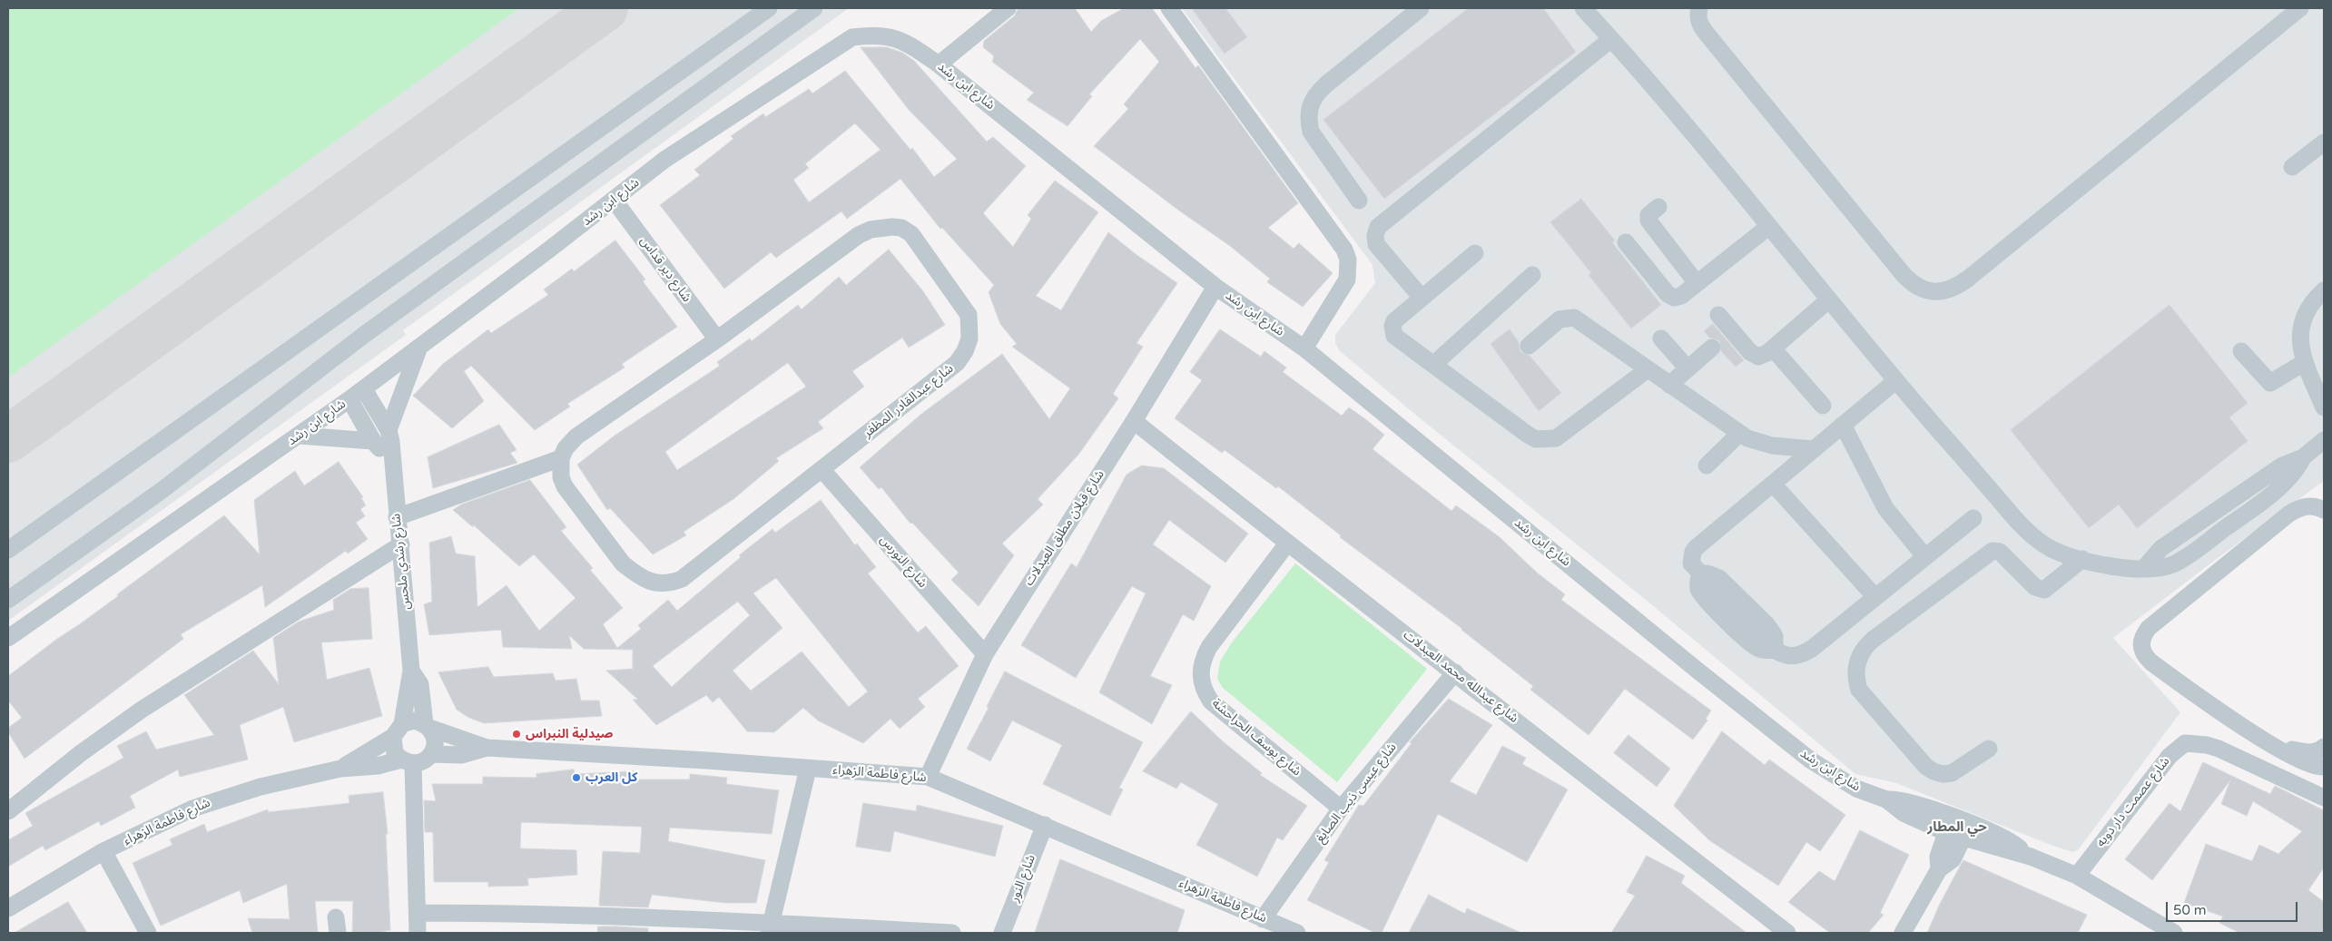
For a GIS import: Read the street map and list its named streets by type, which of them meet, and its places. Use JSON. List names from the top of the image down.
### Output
{
  "streets": {
    "street": [
      "شارع ابن رشد",
      "شارع دير قداس",
      "شارع عبدالقادر المظفر",
      "شارع قبلان مطلق العبدلات",
      "شارع رشدي ملحس",
      "شارع النورس",
      "شارع عبدالله محمد العبدلات",
      "شارع يوسف الحراحشة",
      "شارع فاطمة الزهراء",
      "شارع عيسى ذيب الصايغ",
      "شارع عصمت دار دويه",
      "شارع النور"
    ]
  },
  "crossings": [
    ["شارع ابن رشد", "شارع دير قداس"],
    ["شارع ابن رشد", "شارع قبلان مطلق العبدلات"],
    ["شارع ابن رشد", "شارع رشدي ملحس"],
    ["شارع ابن رشد", "شارع عصمت دار دويه"],
    ["شارع دير قداس", "شارع عبدالقادر المظفر"],
    ["شارع عبدالقادر المظفر", "شارع النورس"],
    ["شارع قبلان مطلق العبدلات", "شارع النورس"],
    ["شارع قبلان مطلق العبدلات", "شارع عبدالله محمد العبدلات"],
    ["شارع قبلان مطلق العبدلات", "شارع فاطمة الزهراء"],
    ["شارع رشدي ملحس", "شارع فاطمة الزهراء"],
    ["شارع عبدالله محمد العبدلات", "شارع يوسف الحراحشة"],
    ["شارع عبدالله محمد العبدلات", "شارع عيسى ذيب الصايغ"],
    ["شارع يوسف الحراحشة", "شارع عيسى ذيب الصايغ"],
    ["شارع فاطمة الزهراء", "شارع عيسى ذيب الصايغ"],
    ["شارع فاطمة الزهراء", "شارع النور"]
  ],
  "districts": ["حي المطار"],
  "places": ["صيدلية النبراس", "كل العرب"],
  "scale_bar": "50 m"
}
